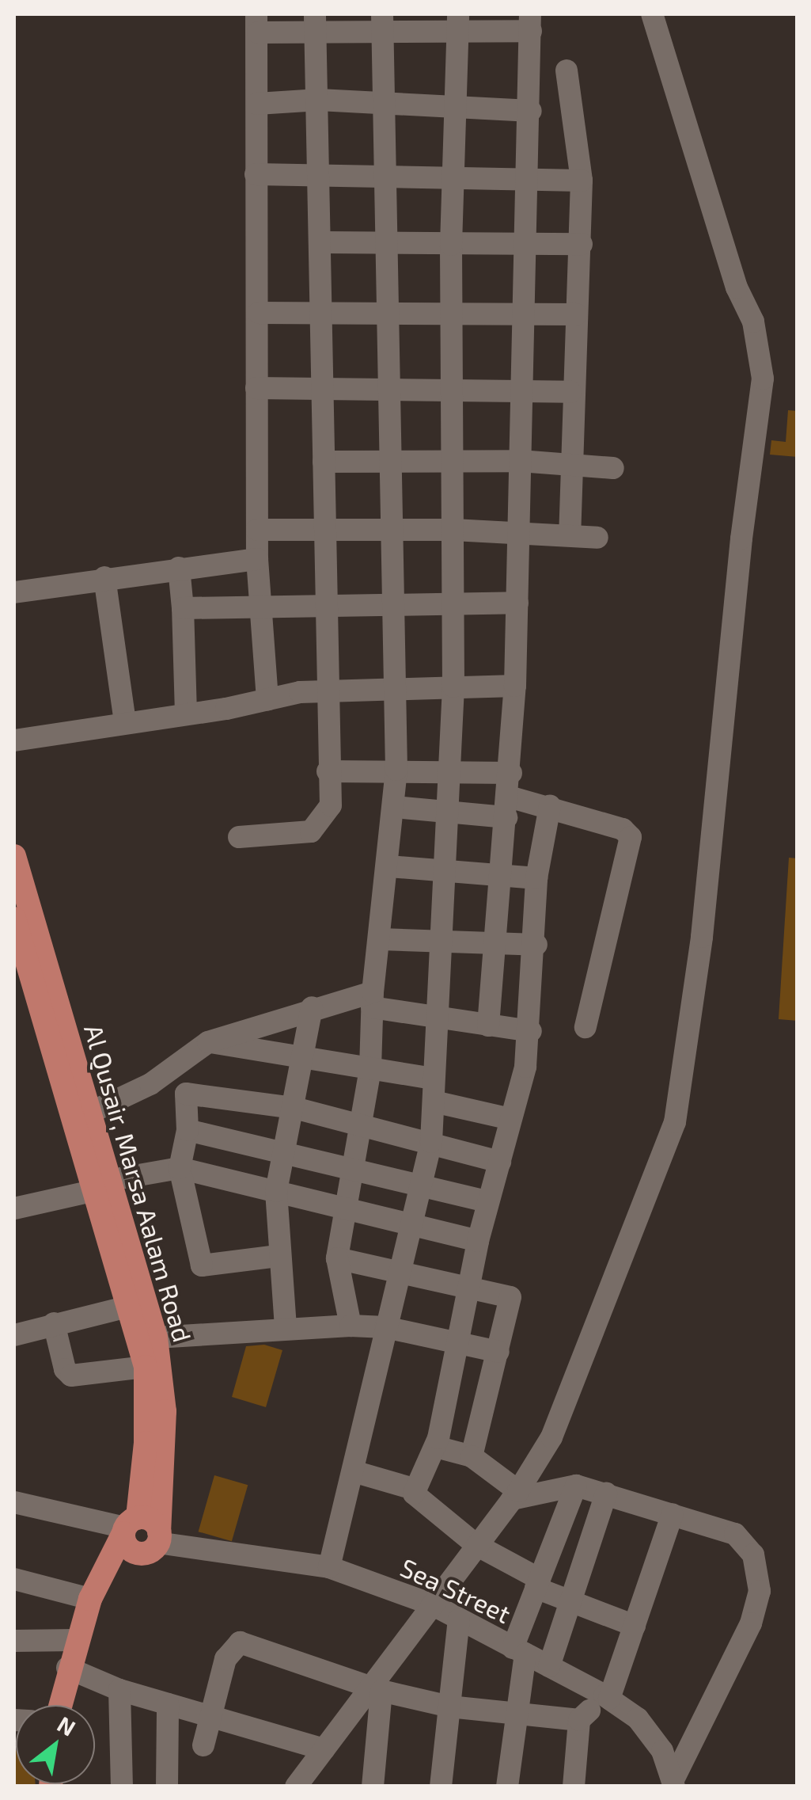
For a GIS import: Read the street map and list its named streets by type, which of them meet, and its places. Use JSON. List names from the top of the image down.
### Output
{
  "streets": {
    "main road": ["Al Qusair, Marsa Aalam Road"],
    "street": ["Sea Street"]
  },
  "crossings": [
    ["Al Qusair, Marsa Aalam Road", "Sea Street"]
  ],
  "north": "top right"
}
